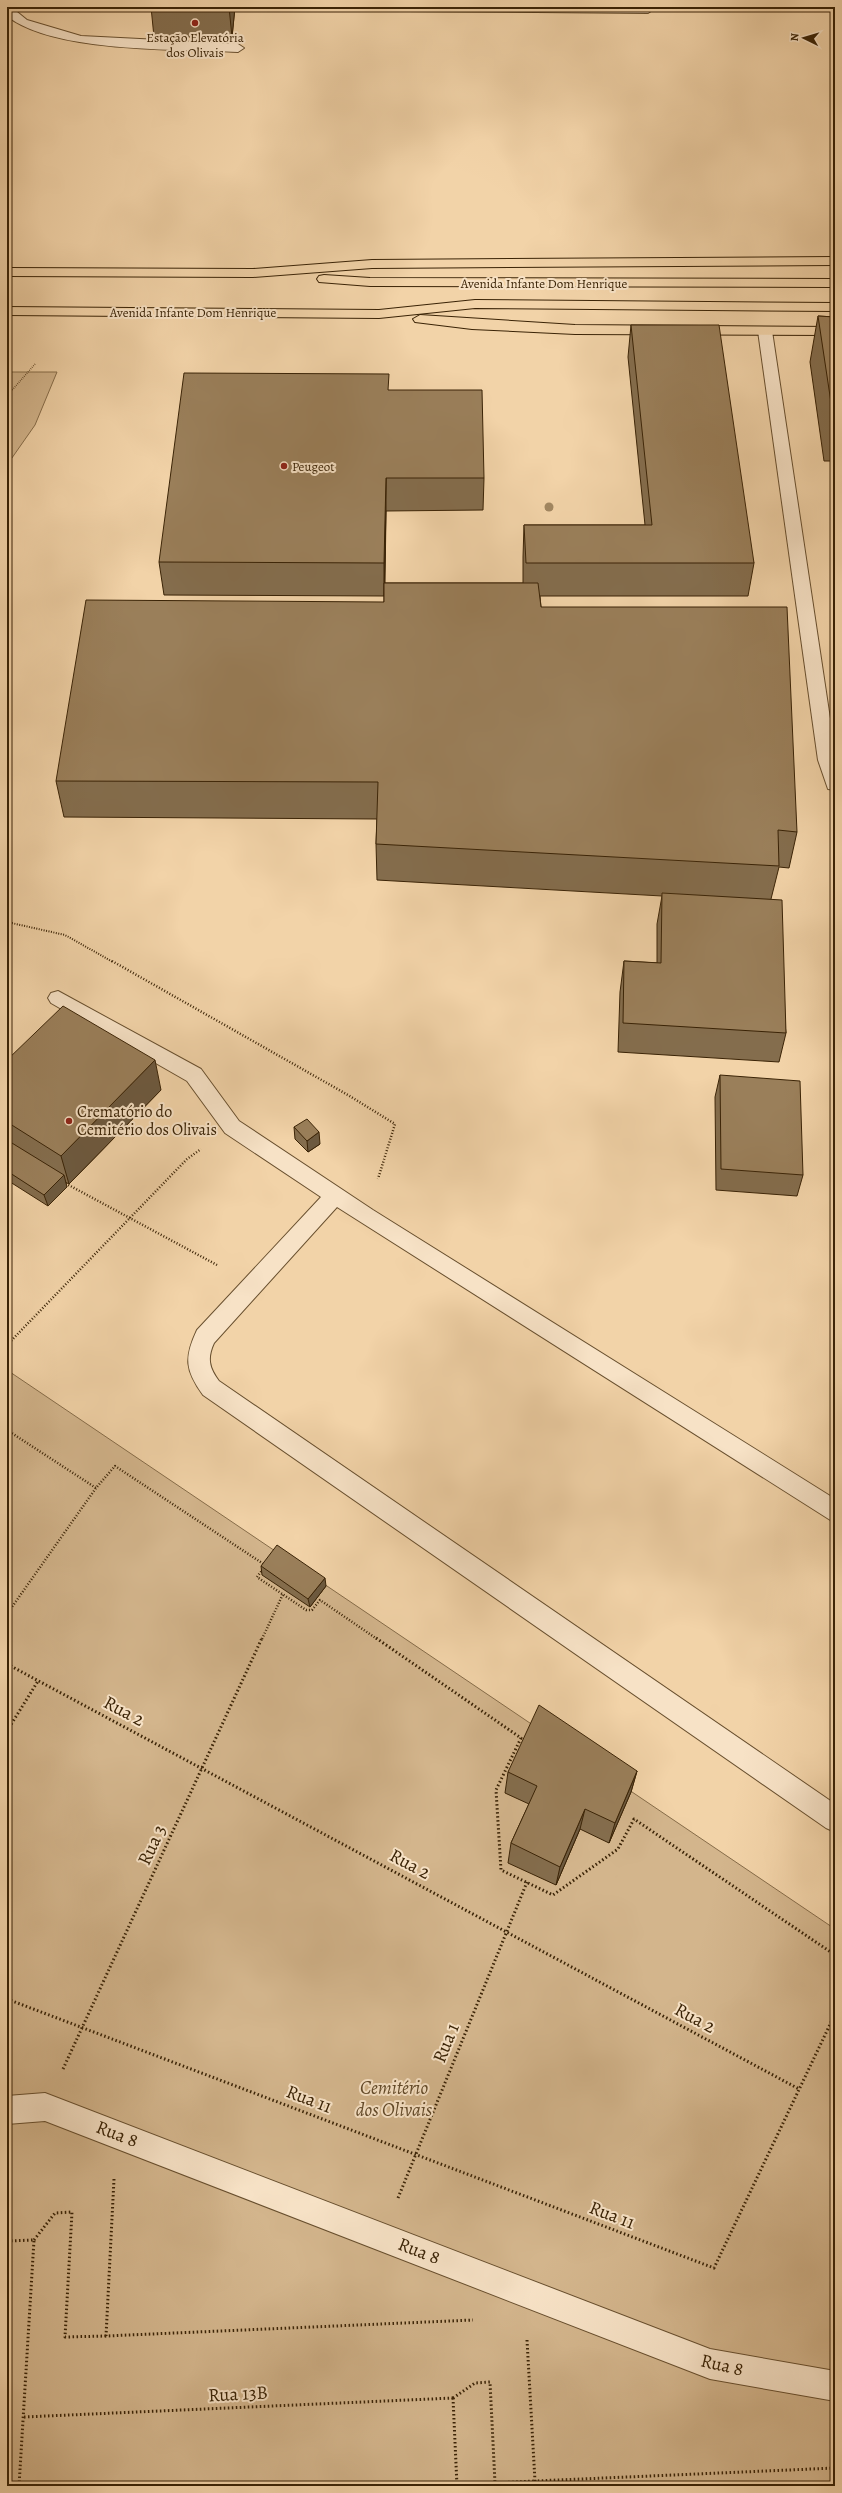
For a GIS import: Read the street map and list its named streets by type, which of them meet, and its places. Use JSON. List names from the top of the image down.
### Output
{
  "streets": {
    "highway": ["Avenida Infante Dom Henrique"],
    "lane": ["Rua 8"],
    "path": [
      "Rua 2",
      "Rua 3",
      "Rua 1",
      "Rua 11",
      "Rua 13B"
    ]
  },
  "crossings": [
    ["Rua 2", "Rua 3"],
    ["Rua 2", "Rua 1"],
    ["Rua 2", "Rua 11"],
    ["Rua 3", "Rua 11"],
    ["Rua 3", "Rua 8"],
    ["Rua 1", "Rua 11"],
    ["Rua 1", "Rua 8"]
  ],
  "parks": ["Cemitério dos Olivais"],
  "places": ["Estação Elevatória dos Olivais", "Peugeot", "Crematório do Cemitério dos Olivais"],
  "north": "left"
}
